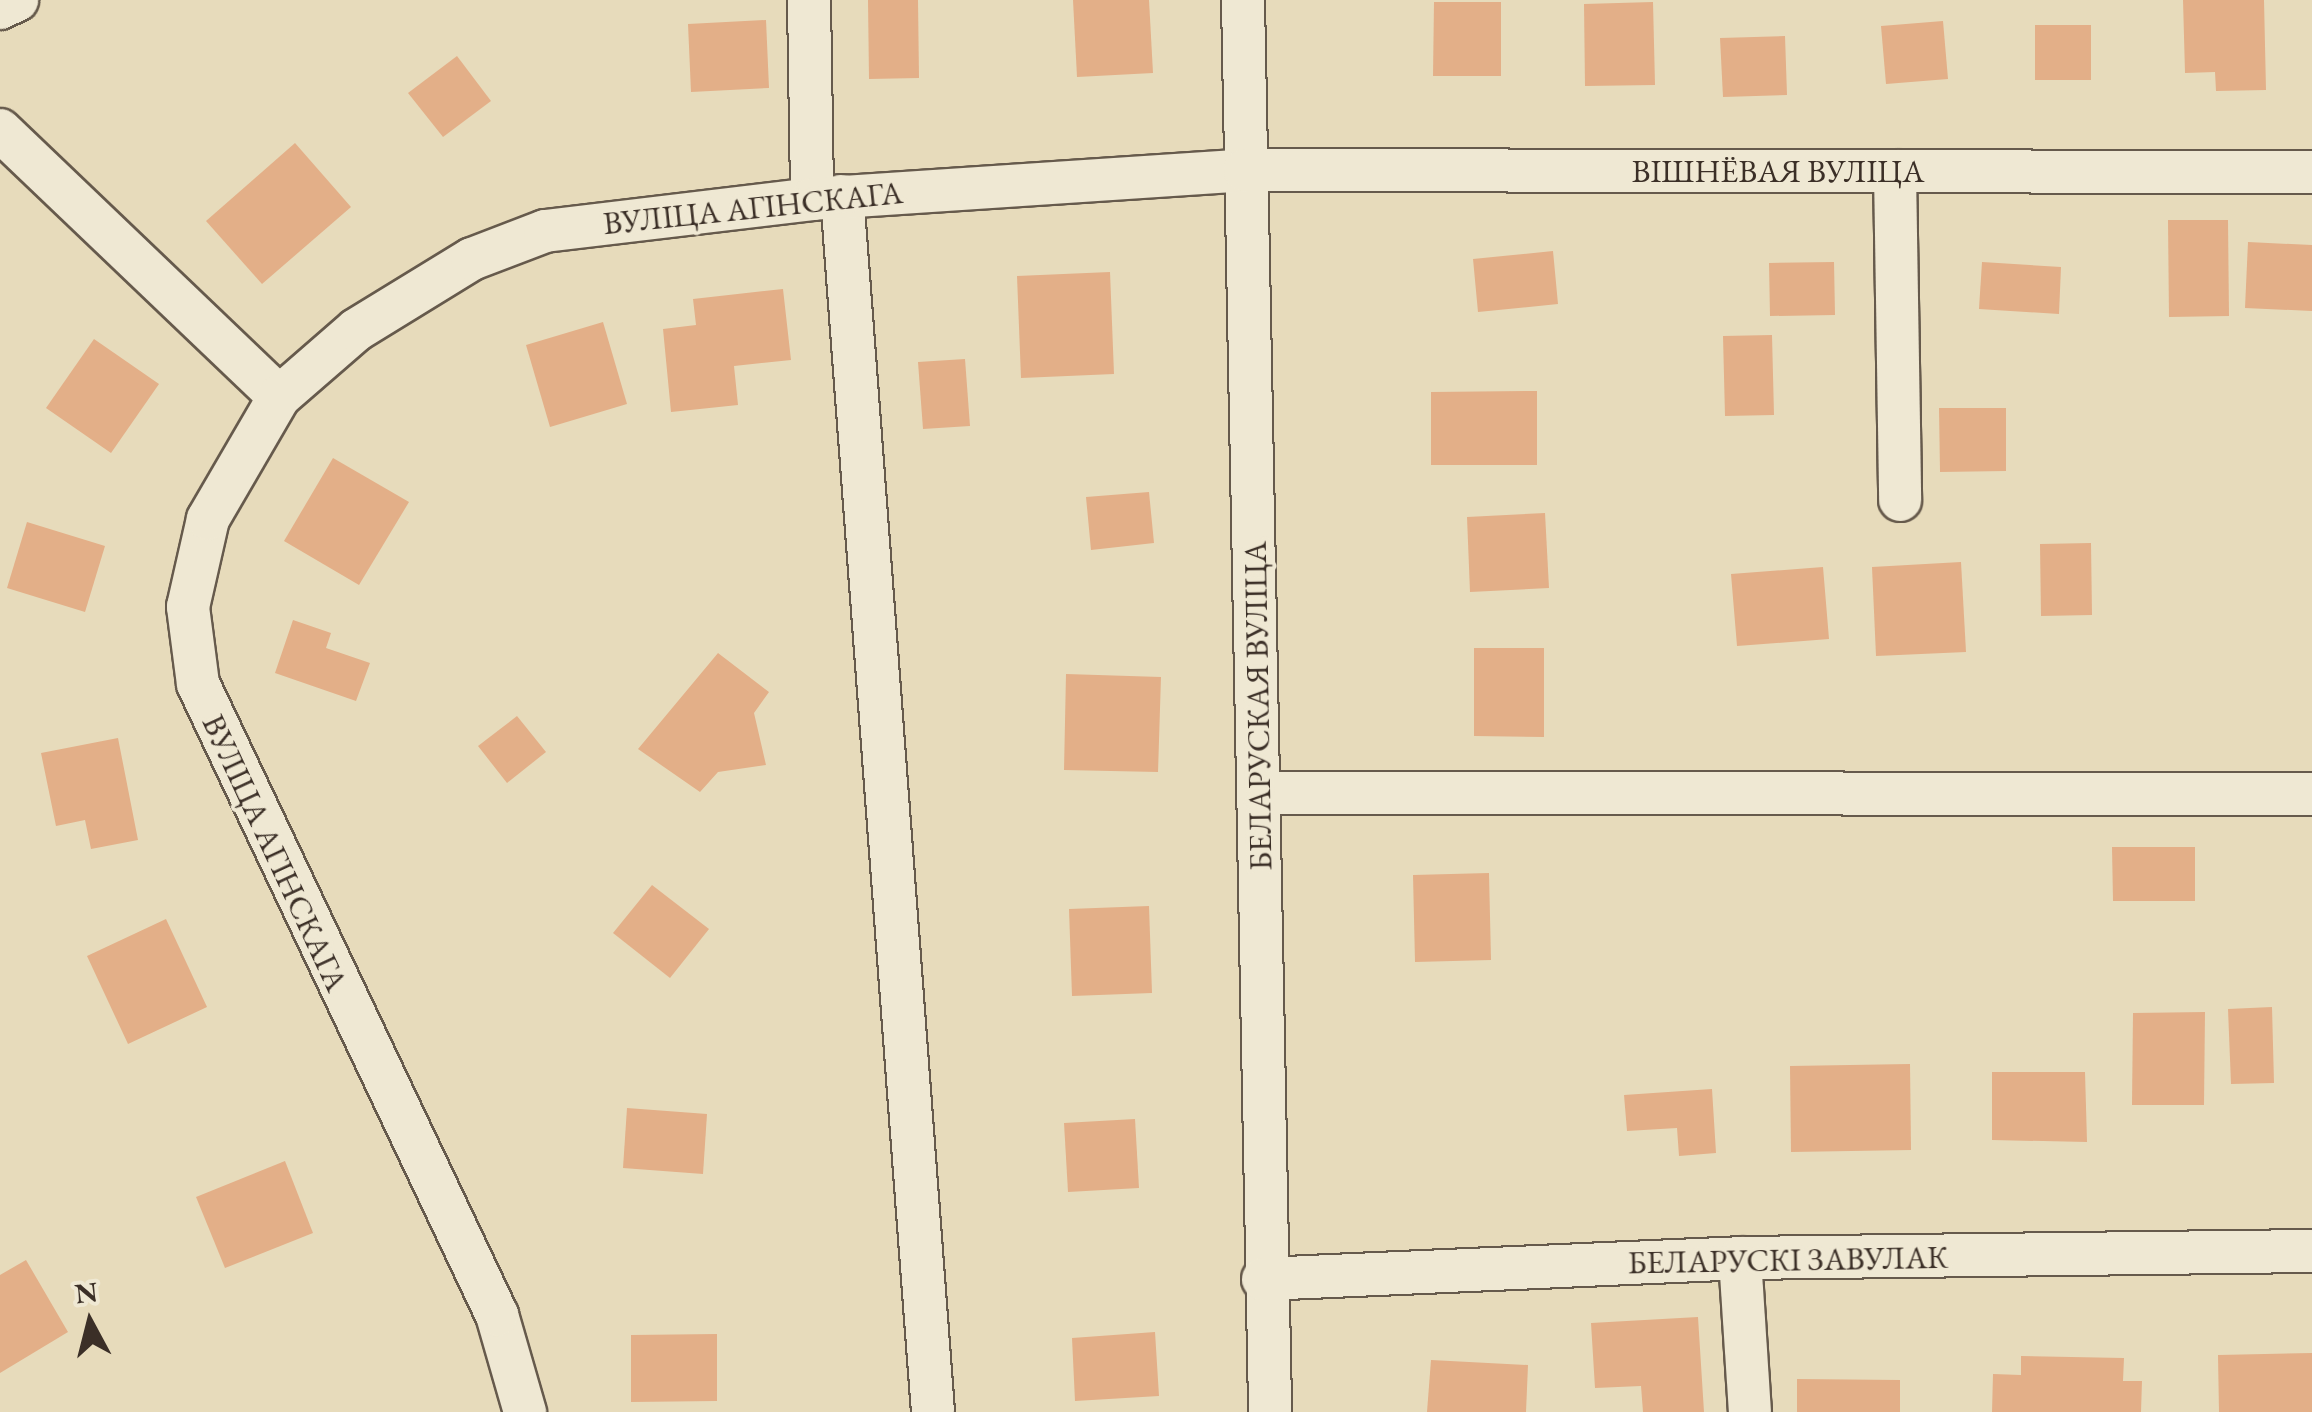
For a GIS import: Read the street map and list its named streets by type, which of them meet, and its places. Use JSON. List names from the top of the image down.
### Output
{
  "streets": {
    "street": [
      "ВІШНЁВАЯ ВУЛІЦА",
      "ВУЛІЦА АГІНСКАГА",
      "БЕЛАРУСКАЯ ВУЛІЦА",
      "БЕЛАРУСКІ ЗАВУЛАК"
    ]
  },
  "crossings": [
    ["ВІШНЁВАЯ ВУЛІЦА", "ВУЛІЦА АГІНСКАГА"],
    ["ВІШНЁВАЯ ВУЛІЦА", "БЕЛАРУСКАЯ ВУЛІЦА"],
    ["ВУЛІЦА АГІНСКАГА", "БЕЛАРУСКАЯ ВУЛІЦА"],
    ["БЕЛАРУСКАЯ ВУЛІЦА", "БЕЛАРУСКІ ЗАВУЛАК"]
  ],
  "north": "top"
}
